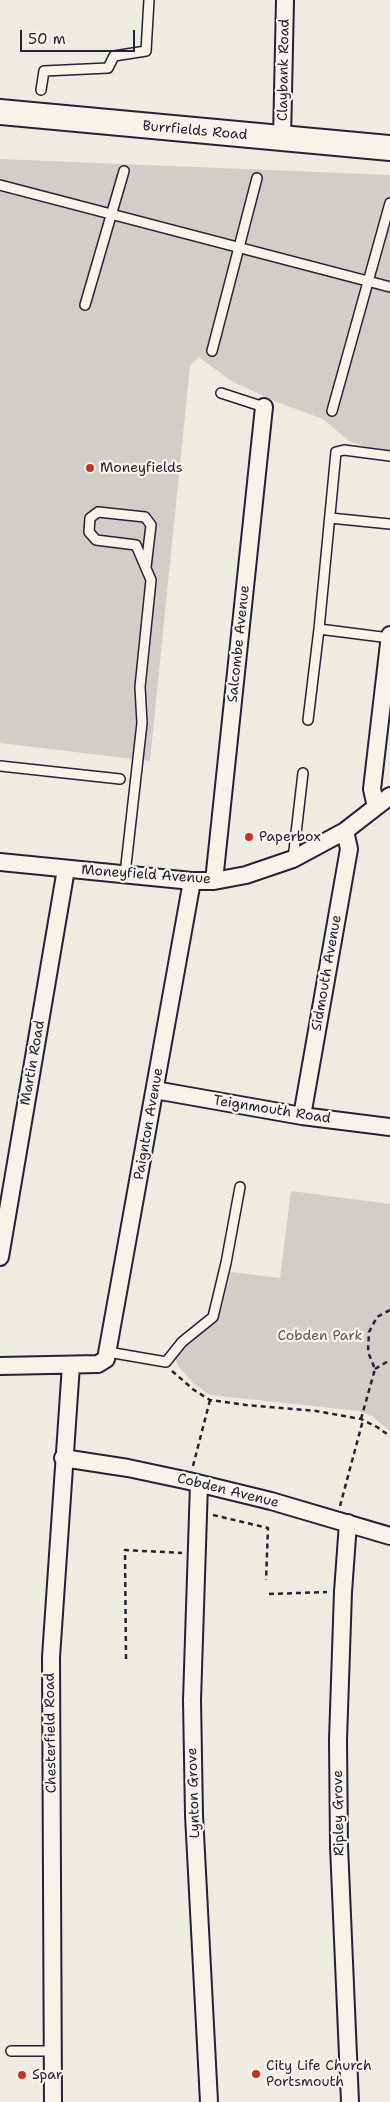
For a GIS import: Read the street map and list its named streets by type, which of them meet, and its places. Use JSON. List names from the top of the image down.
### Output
{
  "streets": {
    "street": [
      "Claybank Road",
      "Burrfields Road",
      "Salcombe Avenue",
      "Moneyfield Avenue",
      "Sidmouth Avenue",
      "Martin Road",
      "Teignmouth Road",
      "Paignton Avenue",
      "Cobden Avenue",
      "Chesterfield Road",
      "Lynton Grove",
      "Ripley Grove"
    ]
  },
  "crossings": [
    ["Claybank Road", "Burrfields Road"],
    ["Salcombe Avenue", "Moneyfield Avenue"],
    ["Moneyfield Avenue", "Sidmouth Avenue"],
    ["Moneyfield Avenue", "Martin Road"],
    ["Moneyfield Avenue", "Paignton Avenue"],
    ["Sidmouth Avenue", "Teignmouth Road"],
    ["Teignmouth Road", "Paignton Avenue"],
    ["Cobden Avenue", "Chesterfield Road"],
    ["Cobden Avenue", "Lynton Grove"],
    ["Cobden Avenue", "Ripley Grove"]
  ],
  "parks": ["Cobden Park"],
  "places": [
    "Moneyfields",
    "Paperbox",
    "City Life Church Portsmouth",
    "Spar"
  ],
  "scale_bar": "50 m"
}
